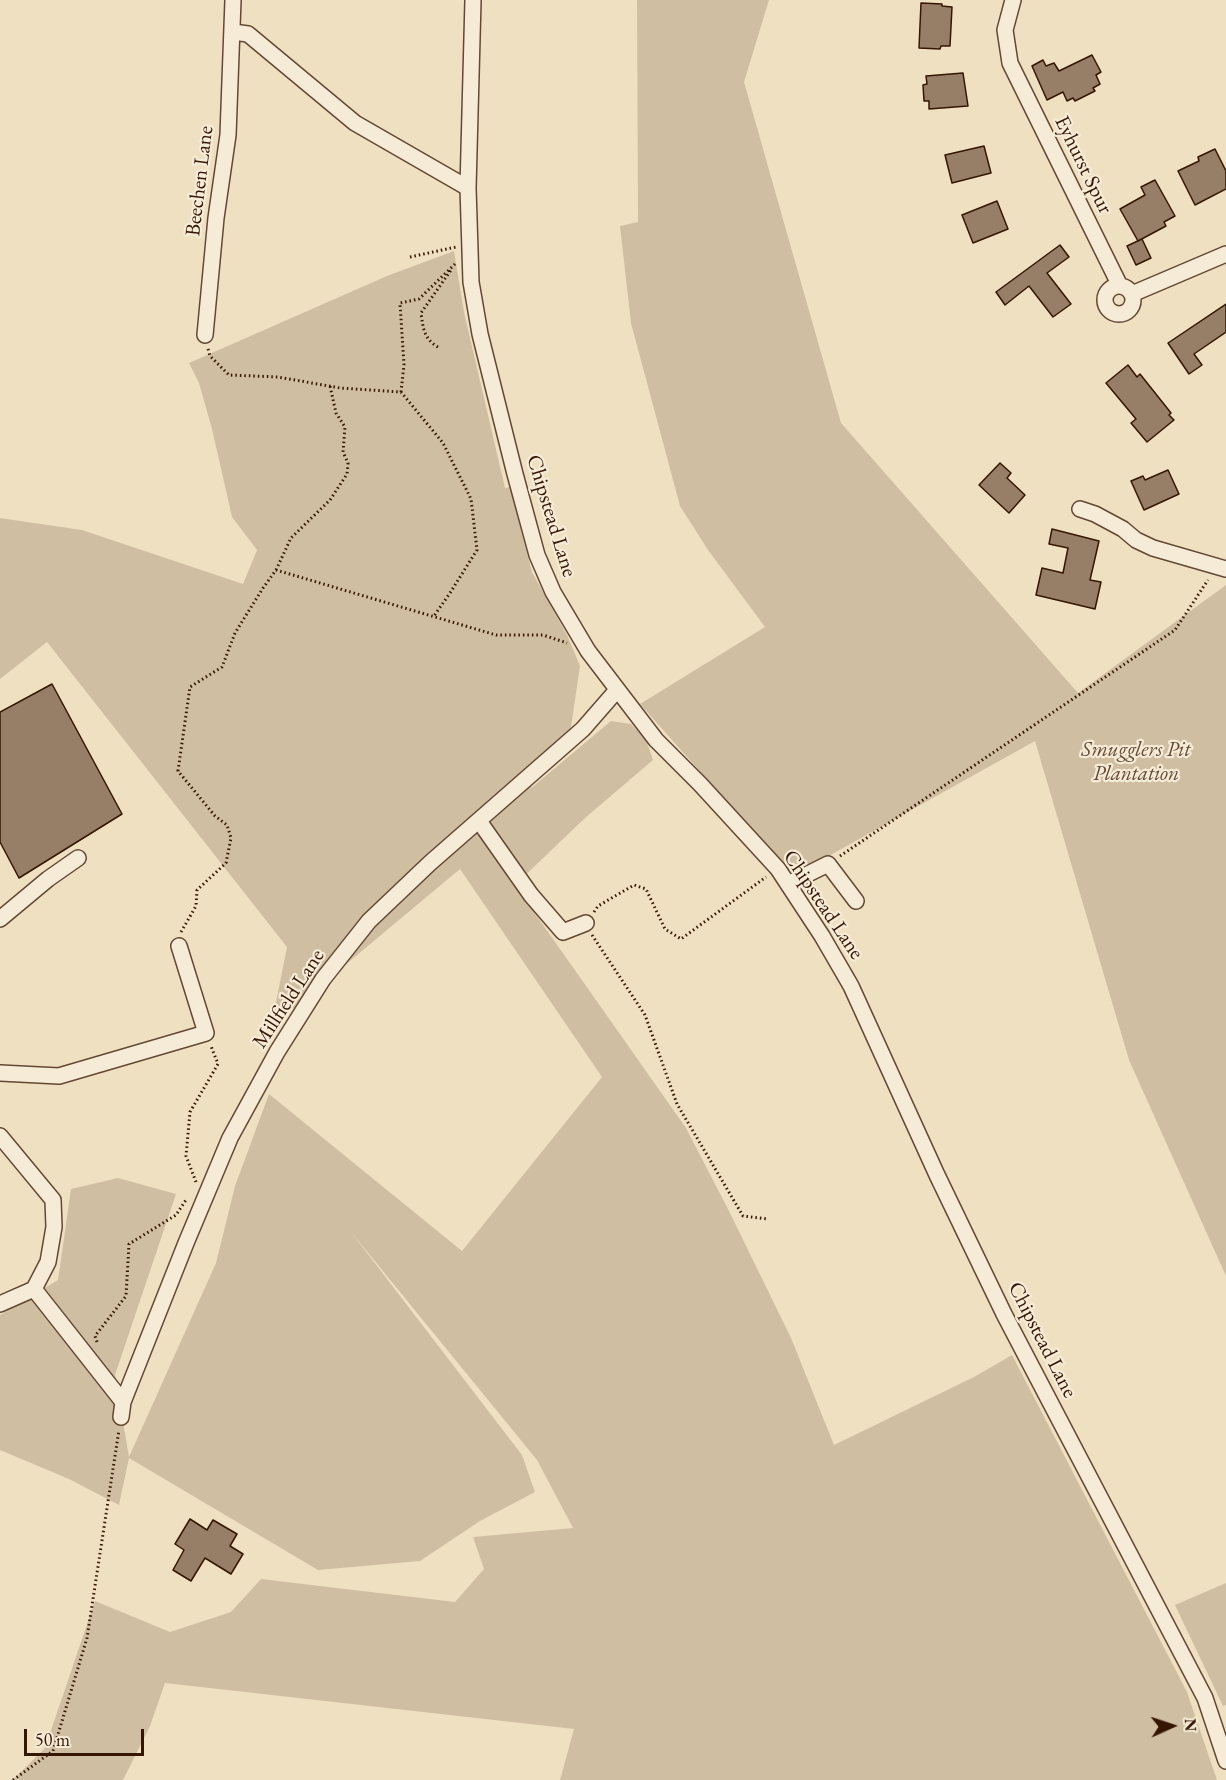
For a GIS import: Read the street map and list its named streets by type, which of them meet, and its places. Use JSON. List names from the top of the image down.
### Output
{
  "streets": {
    "street": [
      "Eyhurst Spur",
      "Beechen Lane",
      "Chipstead Lane",
      "Millfield Lane"
    ]
  },
  "crossings": [
    ["Chipstead Lane", "Millfield Lane"]
  ],
  "parks": ["Smugglers Pit Plantation"],
  "scale_bar": "50 m",
  "north": "right"
}
